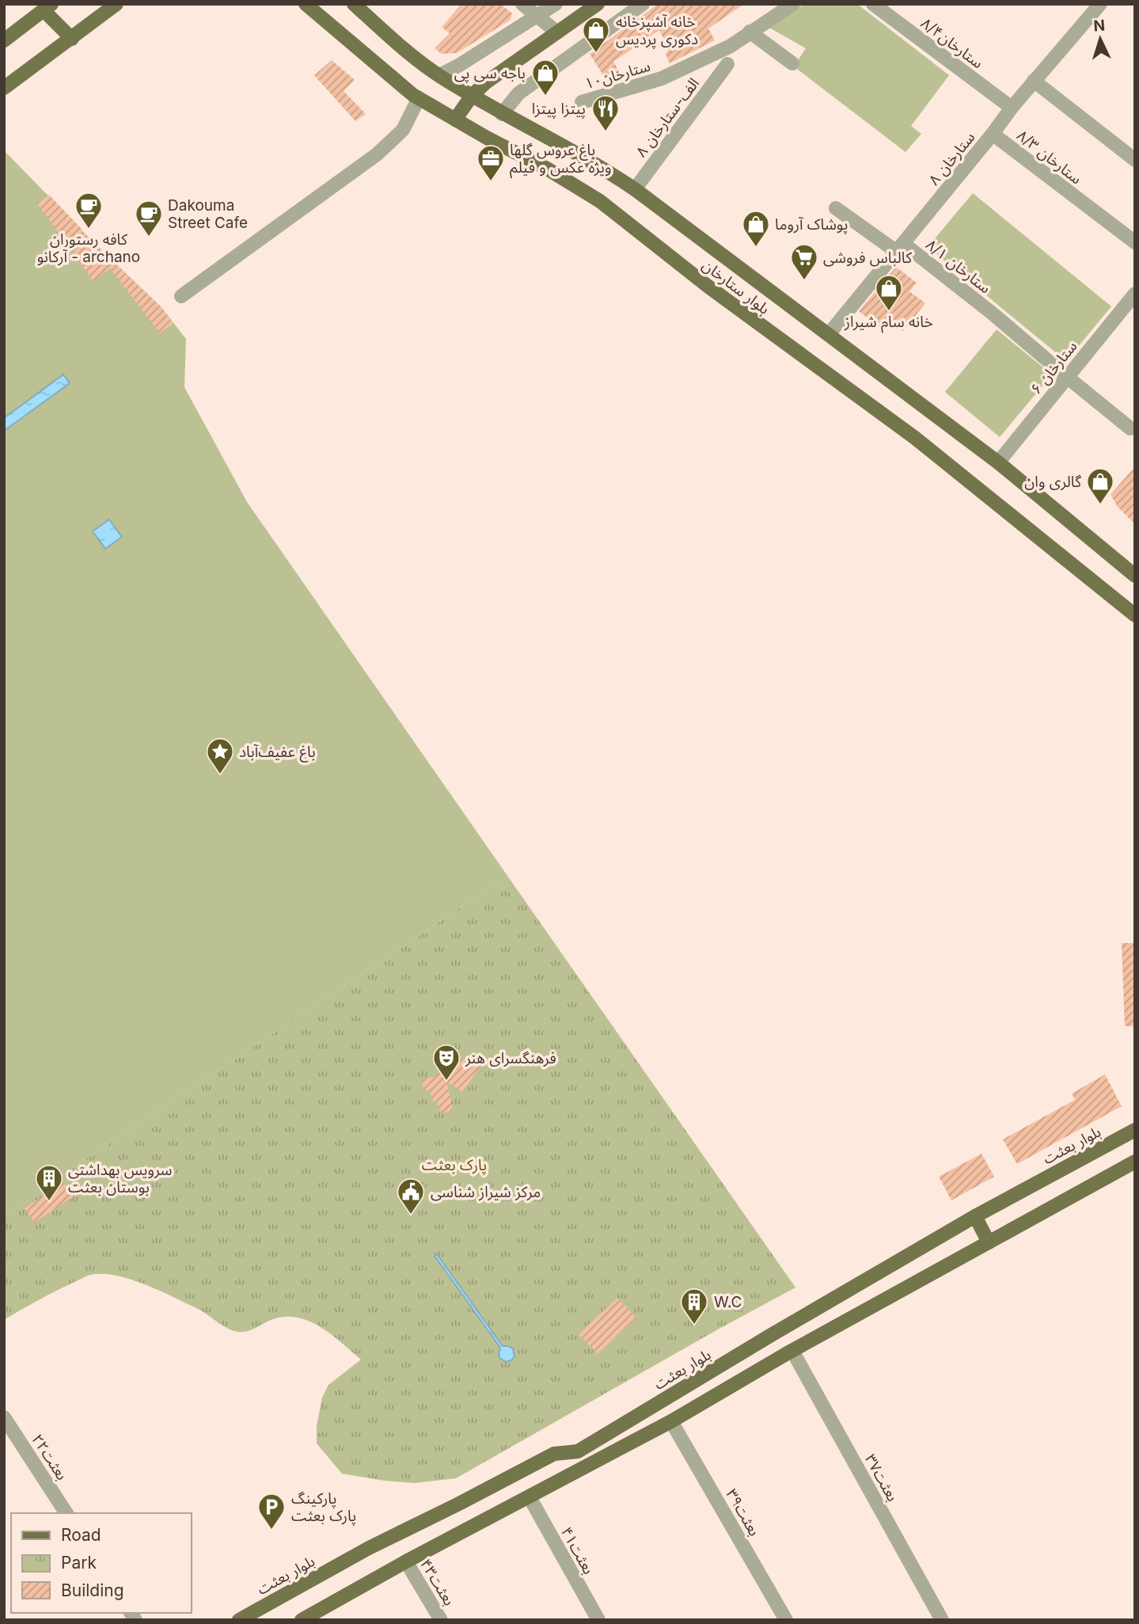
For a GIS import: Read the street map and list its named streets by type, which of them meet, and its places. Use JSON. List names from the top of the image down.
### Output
{
  "streets": {
    "main road": ["بلوار ستارخان", "بلوار بعثت"],
    "street": [
      "ستارخان۸/۴",
      "ستارخان۱۰",
      "۸ الف-ستارخان",
      "ستارخان ۸/۳",
      "ستارخان ۸",
      "ستارخان ۸/۱",
      "ستارخان ۶",
      "بعثت۲۲",
      "بعثت۳۷",
      "بعثت۳۹",
      "بعثت۴۱",
      "بعثت۴۳"
    ]
  },
  "crossings": [
    ["ستارخان۸/۴", "ستارخان ۸"],
    ["۸ الف-ستارخان", "بلوار ستارخان"],
    ["ستارخان ۸/۳", "ستارخان ۸"],
    ["ستارخان ۸", "ستارخان ۸/۱"],
    ["ستارخان ۸", "بلوار ستارخان"],
    ["ستارخان ۸/۱", "ستارخان ۶"],
    ["بلوار ستارخان", "ستارخان ۶"]
  ],
  "parks": ["پارک بعثت"],
  "places": {
    "shop": [
      "خانه آشپزخانه دکوری پردیس",
      "باجه سی پی",
      "پوشاک آروما",
      "خانه سام شیراز",
      "گالری وان"
    ],
    "restaurant": ["پیتزا پیتزا"],
    "office": ["باغ عروس گلها ویژه عکس و فیلم"],
    "cafe": ["کافه رستوران آرکانو - archano", "Dakouma Street Cafe"],
    "supermarket": ["کالباس فروشی"],
    "place": ["باغ عفیف‌آباد"],
    "theatre": ["فرهنگسرای هنر"],
    "building": ["سرویس بهداشتی بوستان بعثت", "W.C"],
    "public building": ["مرکز شیراز شناسی"],
    "parking": ["پارکینگ پارک بعثت"]
  },
  "legend": ["Road", "Park", "Building"],
  "north": "top"
}
